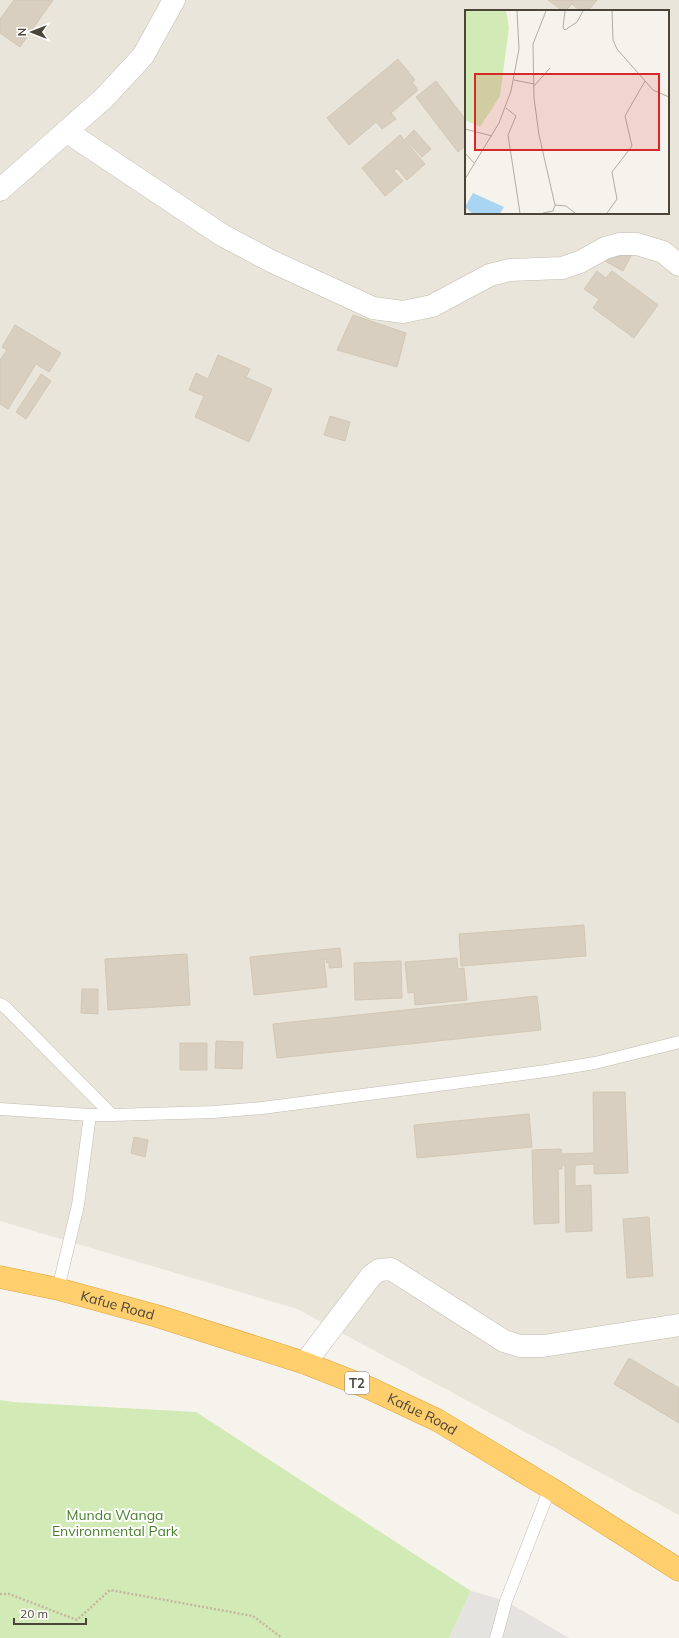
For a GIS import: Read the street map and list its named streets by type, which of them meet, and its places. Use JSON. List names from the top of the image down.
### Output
{
  "streets": {
    "highway": ["Kafue Road", "T2"]
  },
  "parks": ["Munda Wanga Environmental Park"],
  "scale_bar": "20 m",
  "north": "left"
}
